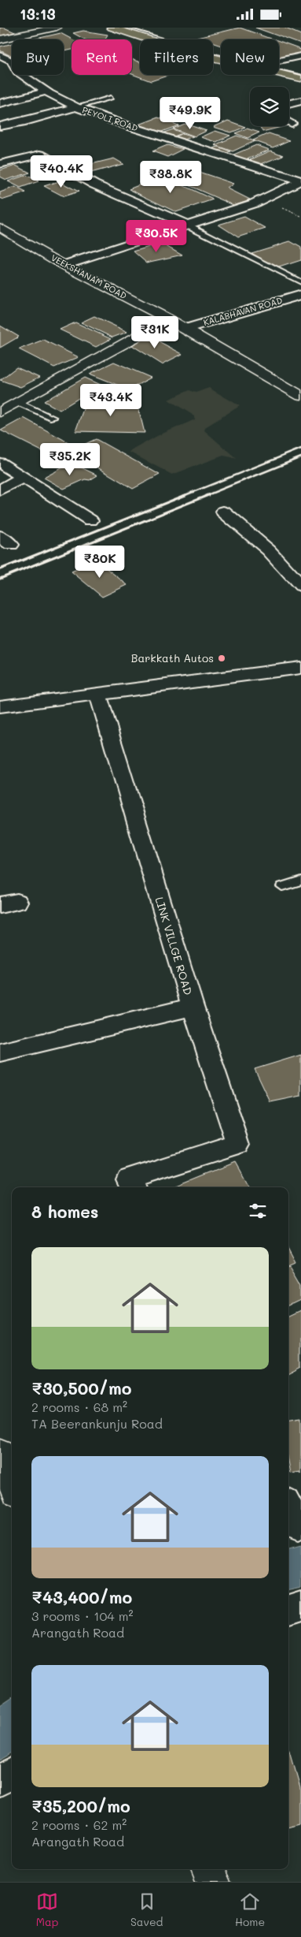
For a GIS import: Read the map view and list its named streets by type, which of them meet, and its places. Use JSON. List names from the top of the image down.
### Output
{
  "streets": {
    "street": [
      "PEYOLI ROAD",
      "VEEKSHANAM ROAD",
      "KALABHAVAN ROAD",
      "LINK VILLGE ROAD"
    ]
  },
  "crossings": [
    ["VEEKSHANAM ROAD", "KALABHAVAN ROAD"]
  ],
  "places": ["Barkkath Autos"],
  "page": {
    "status": "13:13",
    "chip": [
      "Buy",
      "Rent",
      "Filters",
      "New"
    ],
    "price": [
      "₹49.9K",
      "₹40.4K",
      "₹38.8K",
      "₹30.5K",
      "₹31K",
      "₹43.4K",
      "₹35.2K",
      "₹80K"
    ],
    "heading": "8 homes",
    "list": [
      {
        "name": "₹30,500/mo",
        "note": "2 rooms · 68 m² · TA Beerankunju Road"
      },
      {
        "name": "₹43,400/mo",
        "note": "3 rooms · 104 m² · Arangath Road"
      },
      {
        "name": "₹35,200/mo",
        "note": "2 rooms · 62 m² · Arangath Road"
      }
    ],
    "tabs": ["Map", "Saved", "Home"]
  }
}
